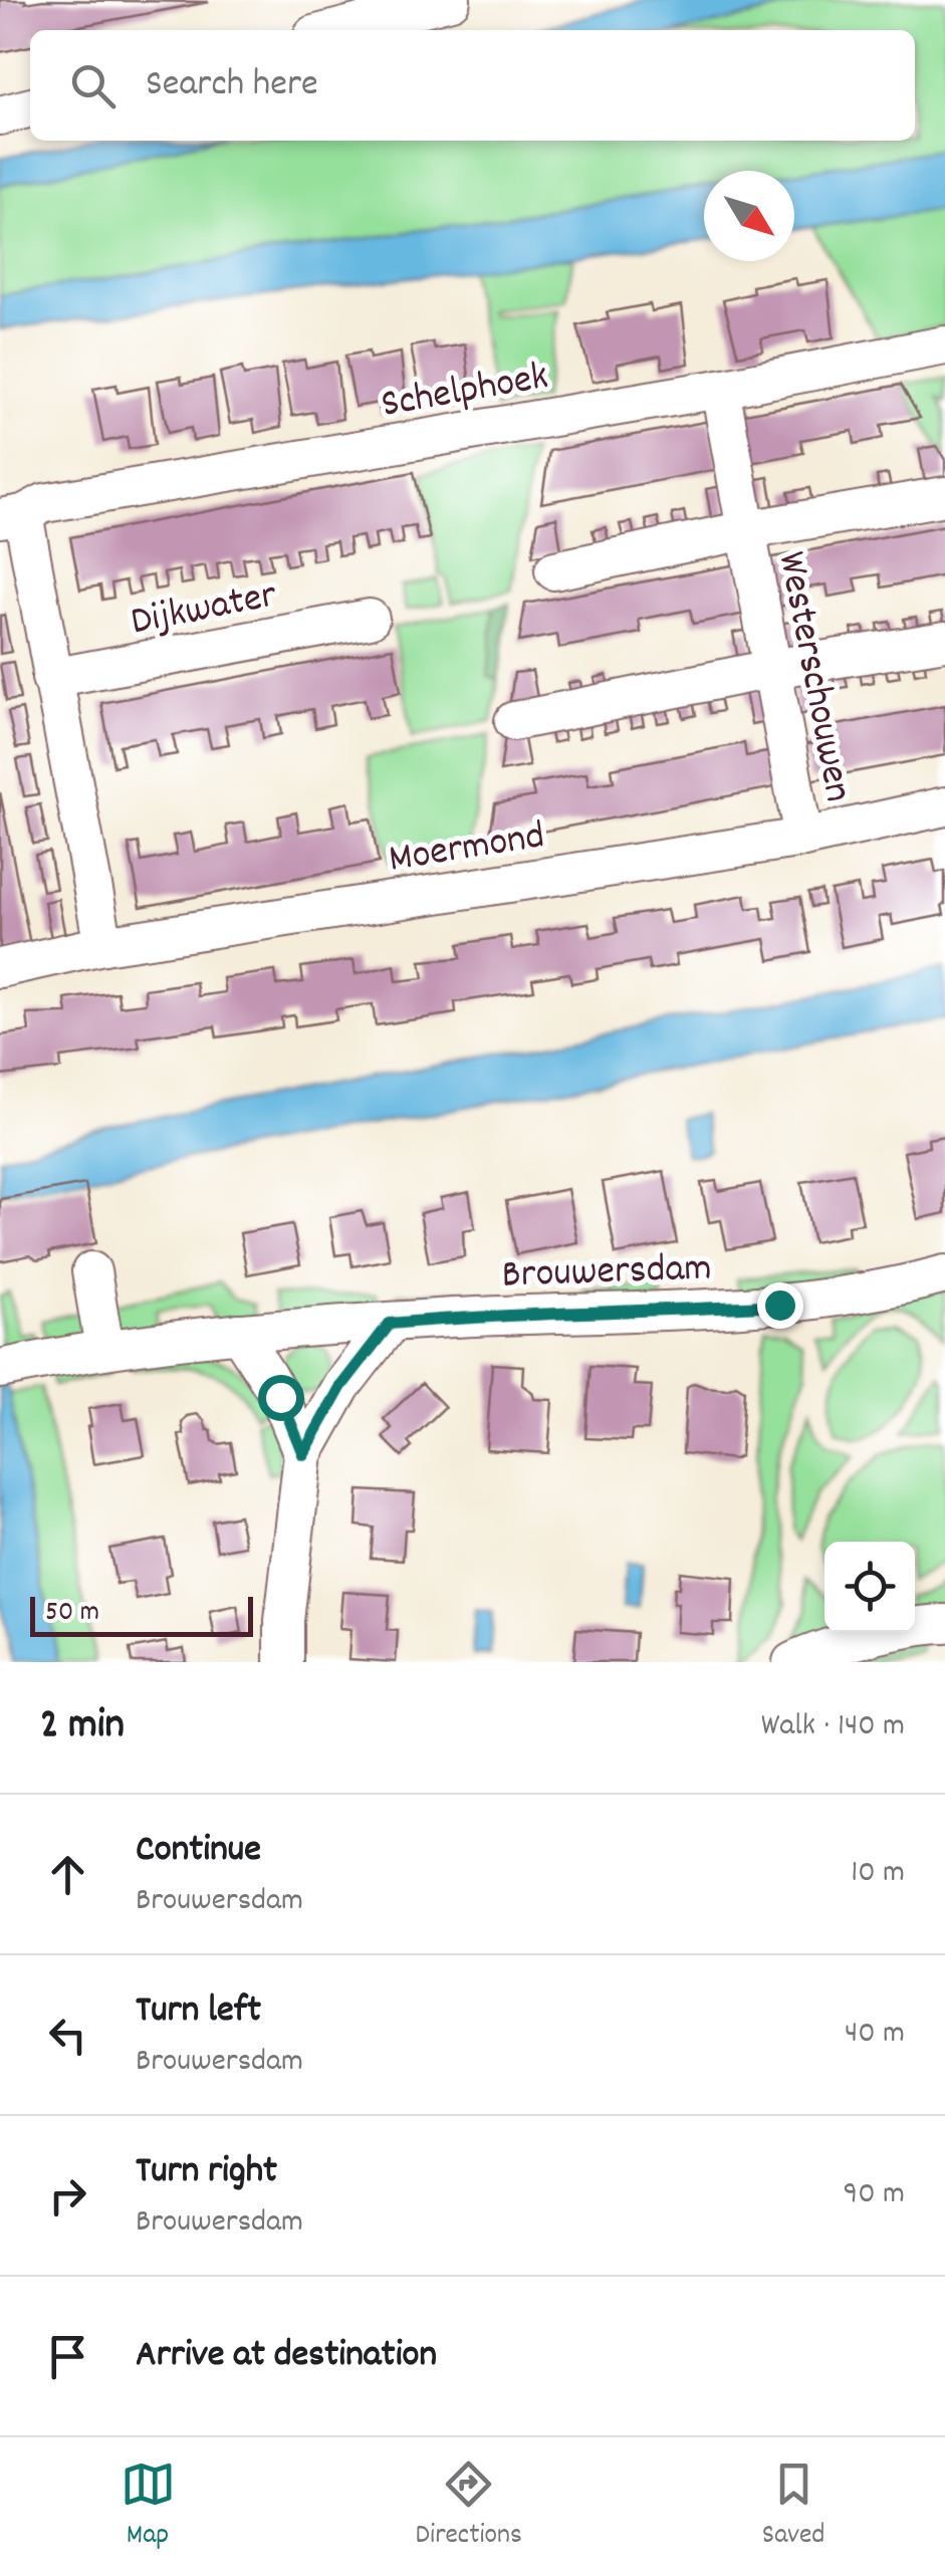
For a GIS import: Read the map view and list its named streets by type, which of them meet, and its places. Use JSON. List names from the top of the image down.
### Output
{
  "streets": {
    "street": [
      "Schelphoek",
      "Dijkwater",
      "Westerschouwen",
      "Moermond",
      "Brouwersdam"
    ]
  },
  "crossings": [
    ["Schelphoek", "Westerschouwen"],
    ["Westerschouwen", "Moermond"]
  ],
  "scale_bar": "50 m",
  "north": "bottom right",
  "page": {
    "search": "Search here",
    "scale": "50 m",
    "heading": ["2 min", "Walk · 140 m"],
    "list": [
      ["Continue", "Brouwersdam", "10 m"],
      ["Turn left", "Brouwersdam", "40 m"],
      ["Turn right", "Brouwersdam", "90 m"],
      "Arrive at destination"
    ],
    "nav": ["Map", "Directions", "Saved"]
  }
}
